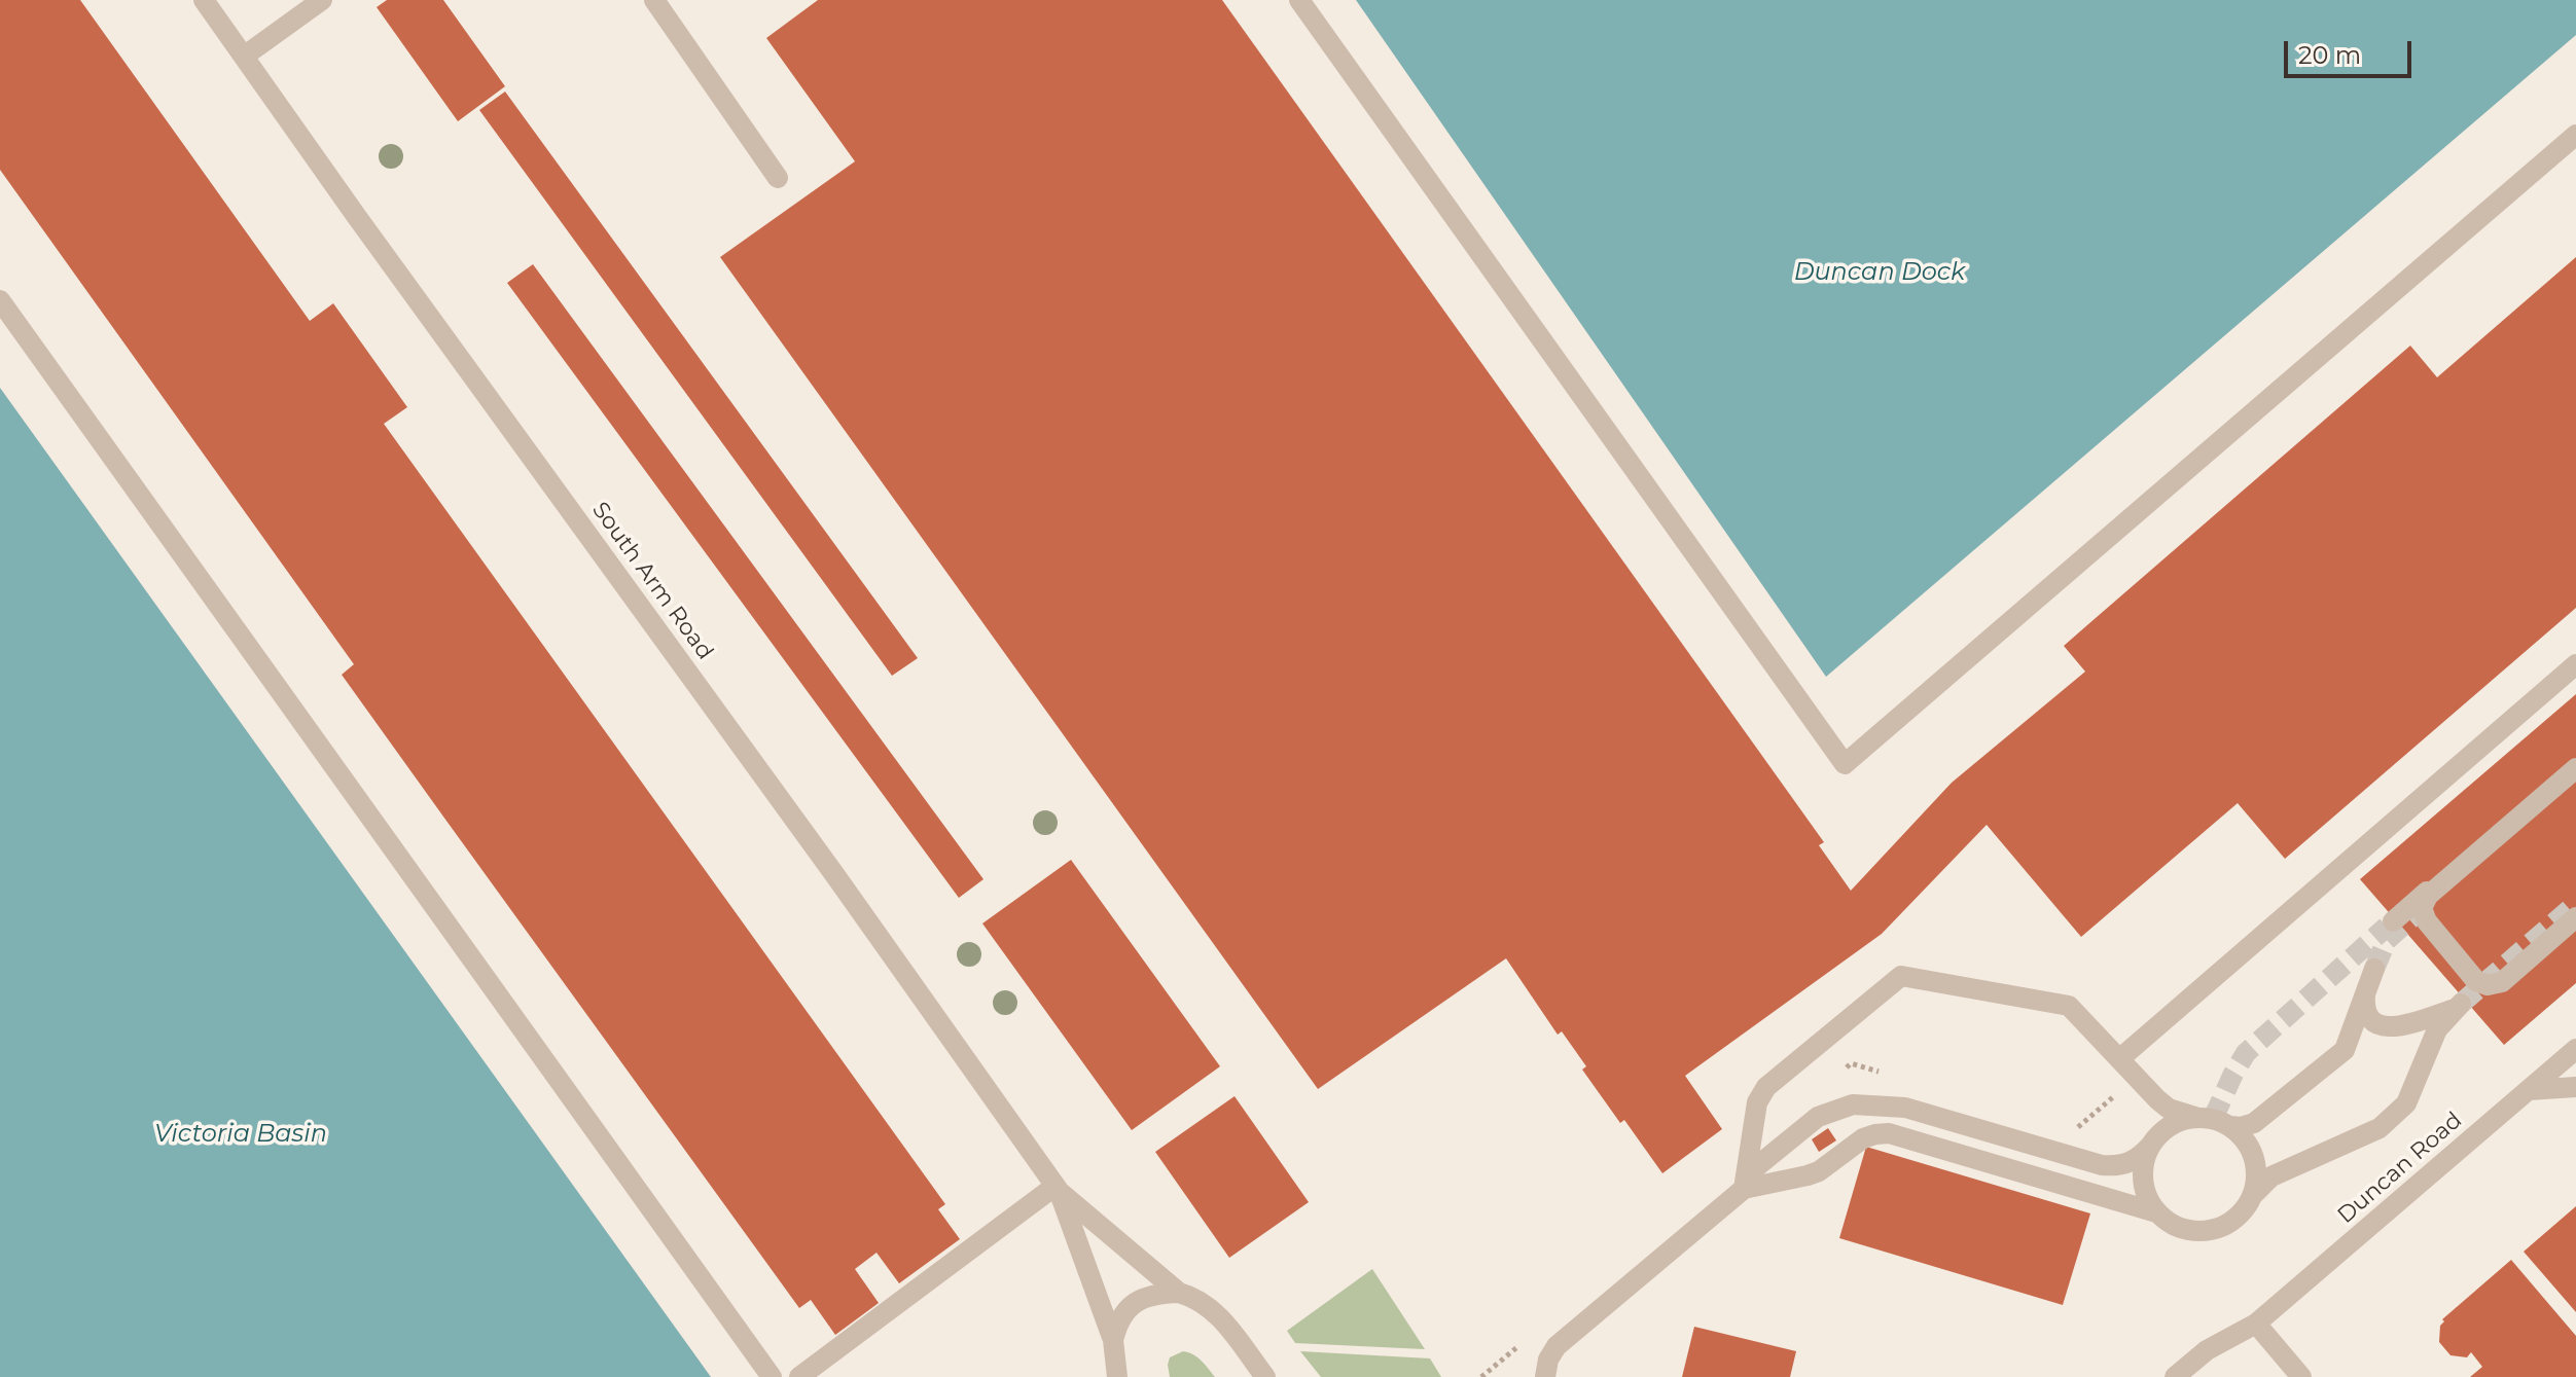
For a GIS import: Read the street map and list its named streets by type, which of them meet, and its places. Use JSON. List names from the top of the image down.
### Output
{
  "streets": {
    "street": ["South Arm Road", "Duncan Road"]
  },
  "water": ["Duncan Dock", "Victoria Basin"],
  "scale_bar": "20 m"
}
